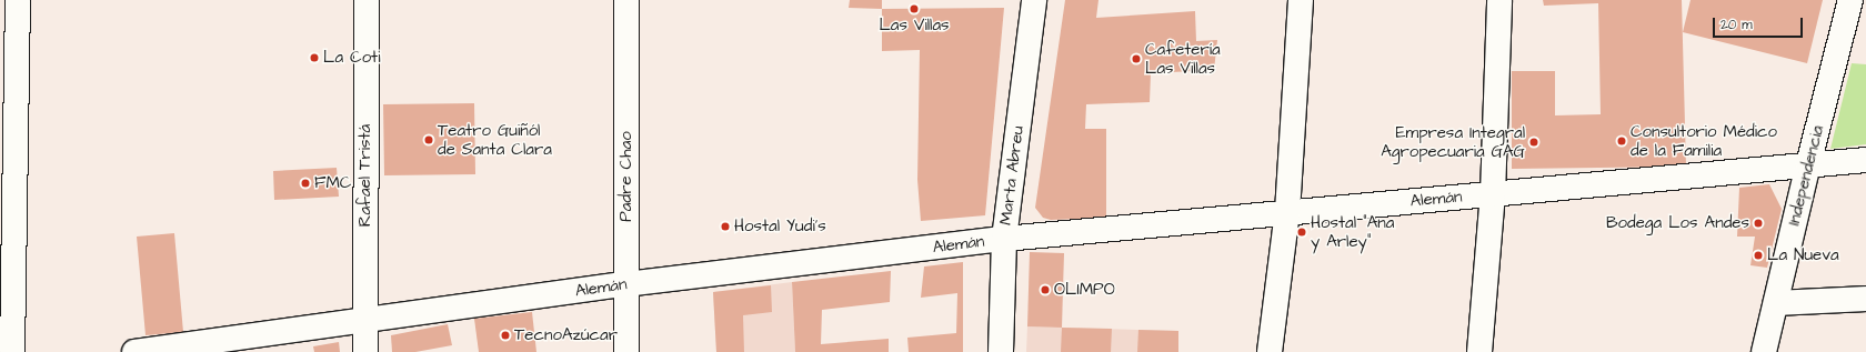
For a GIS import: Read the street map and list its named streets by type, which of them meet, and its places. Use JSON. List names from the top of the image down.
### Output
{
  "streets": {
    "street": [
      "Rafael Tristá",
      "Marta Abreu",
      "Independencia",
      "Padre Chao",
      "Alemán"
    ]
  },
  "crossings": [
    ["Rafael Tristá", "Alemán"],
    ["Marta Abreu", "Alemán"],
    ["Independencia", "Alemán"],
    ["Padre Chao", "Alemán"]
  ],
  "places": [
    "Las Villas",
    "La Coti",
    "Cafetería Las Villas",
    "Teatro Guiñól de Santa Clara",
    "Consultorio Médico de la Familia",
    "Empresa Integral Agropecuaria GAG",
    "FMC",
    "Bodega Los Andes",
    "Hostal Yudi's",
    "Hostal \"Ana y Arley\"",
    "La Nueva",
    "OLIMPO",
    "TecnoAzúcar"
  ],
  "scale_bar": "20 m"
}
